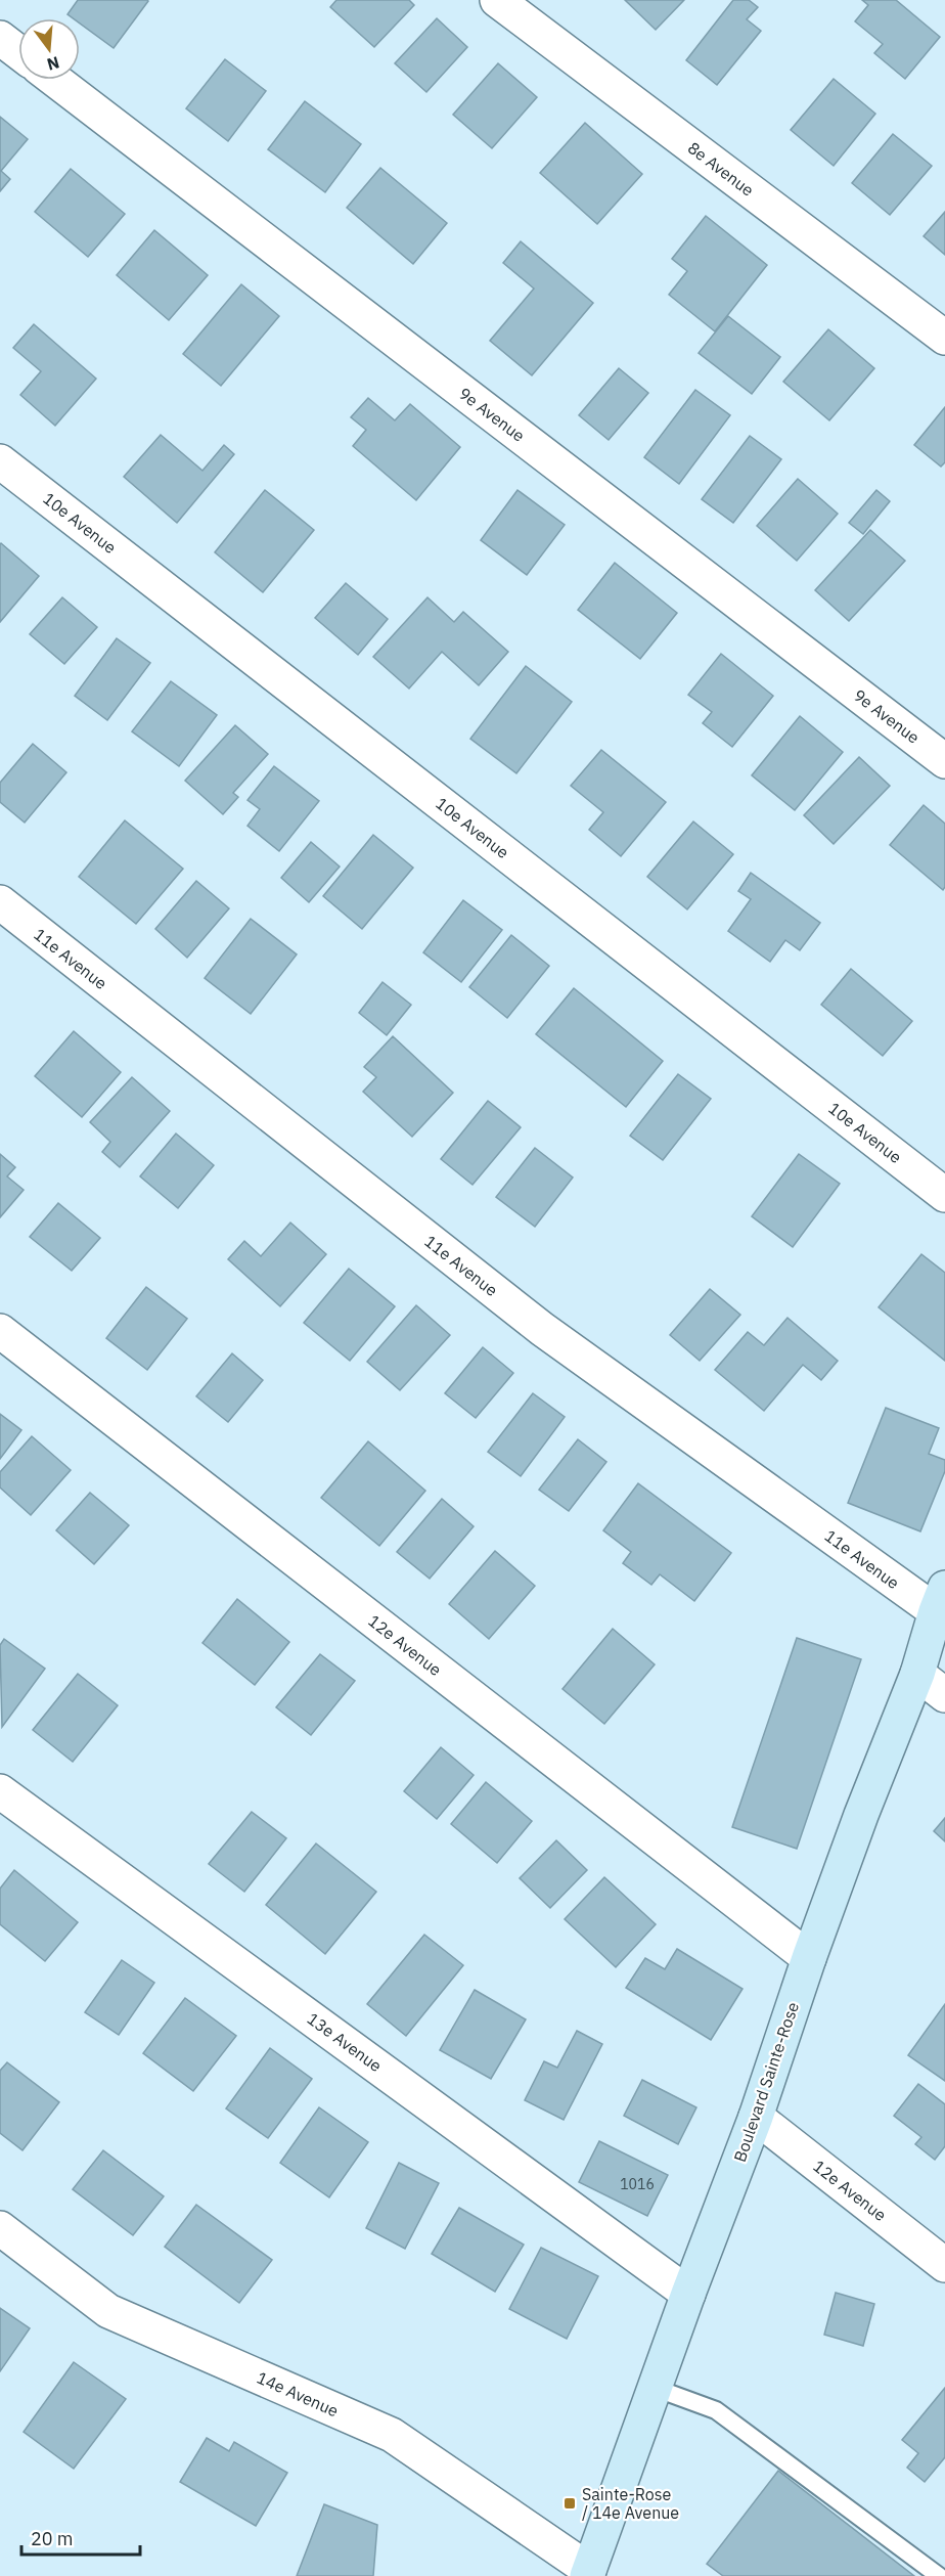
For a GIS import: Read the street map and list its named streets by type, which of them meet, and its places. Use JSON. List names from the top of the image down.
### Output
{
  "streets": {
    "street": [
      "8e Avenue",
      "9e Avenue",
      "10e Avenue",
      "11e Avenue",
      "12e Avenue",
      "13e Avenue",
      "Boulevard Sainte-Rose",
      "14e Avenue"
    ]
  },
  "crossings": [
    ["11e Avenue", "Boulevard Sainte-Rose"],
    ["12e Avenue", "Boulevard Sainte-Rose"],
    ["13e Avenue", "Boulevard Sainte-Rose"],
    ["Boulevard Sainte-Rose", "14e Avenue"]
  ],
  "places": {
    "transit": ["Sainte-Rose / 14e Avenue"]
  },
  "house_numbers": ["1016"],
  "scale_bar": "20 m",
  "north": "bottom"
}
